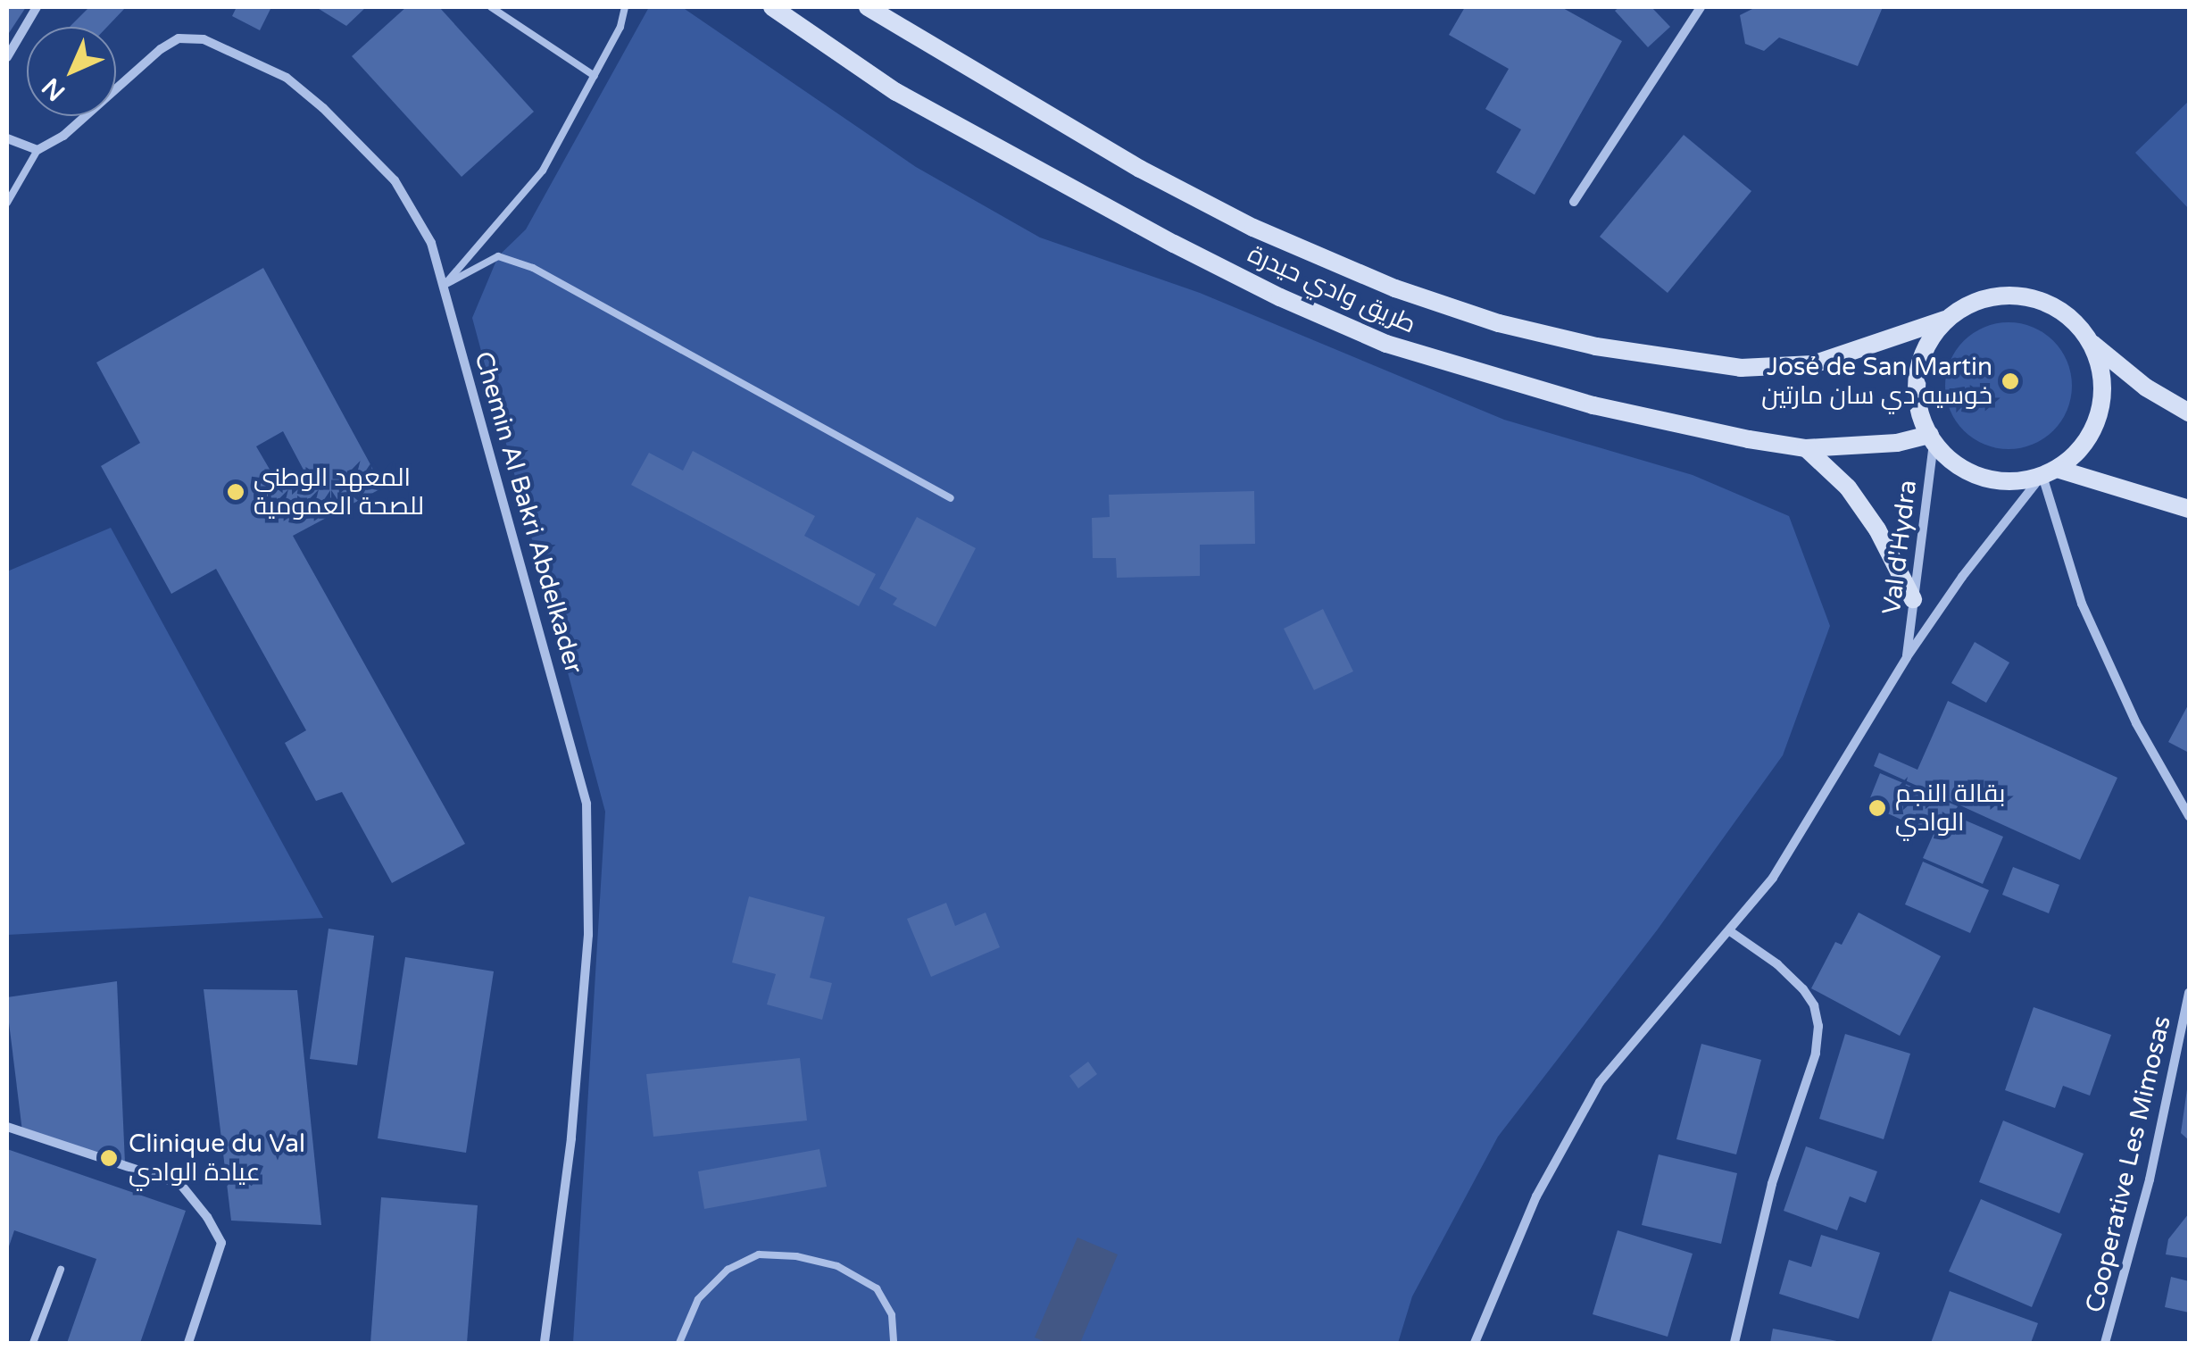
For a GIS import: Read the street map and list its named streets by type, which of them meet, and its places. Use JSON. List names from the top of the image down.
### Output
{
  "streets": {
    "main road": ["طريق وادي حيدرة"],
    "street": ["Chemin Al Bakri Abdelkader", "Val d'Hydra", "Cooperative Les Mimosas"]
  },
  "crossings": [
    ["طريق وادي حيدرة", "Val d'Hydra"]
  ],
  "places": [
    "José de San Martin خوسيه دي سان مارتين",
    "المعهد الوطني للصحة العمومية",
    "بقالة النجم الوادي",
    "Clinique du Val عيادة الوادي"
  ],
  "north": "bottom left"
}
